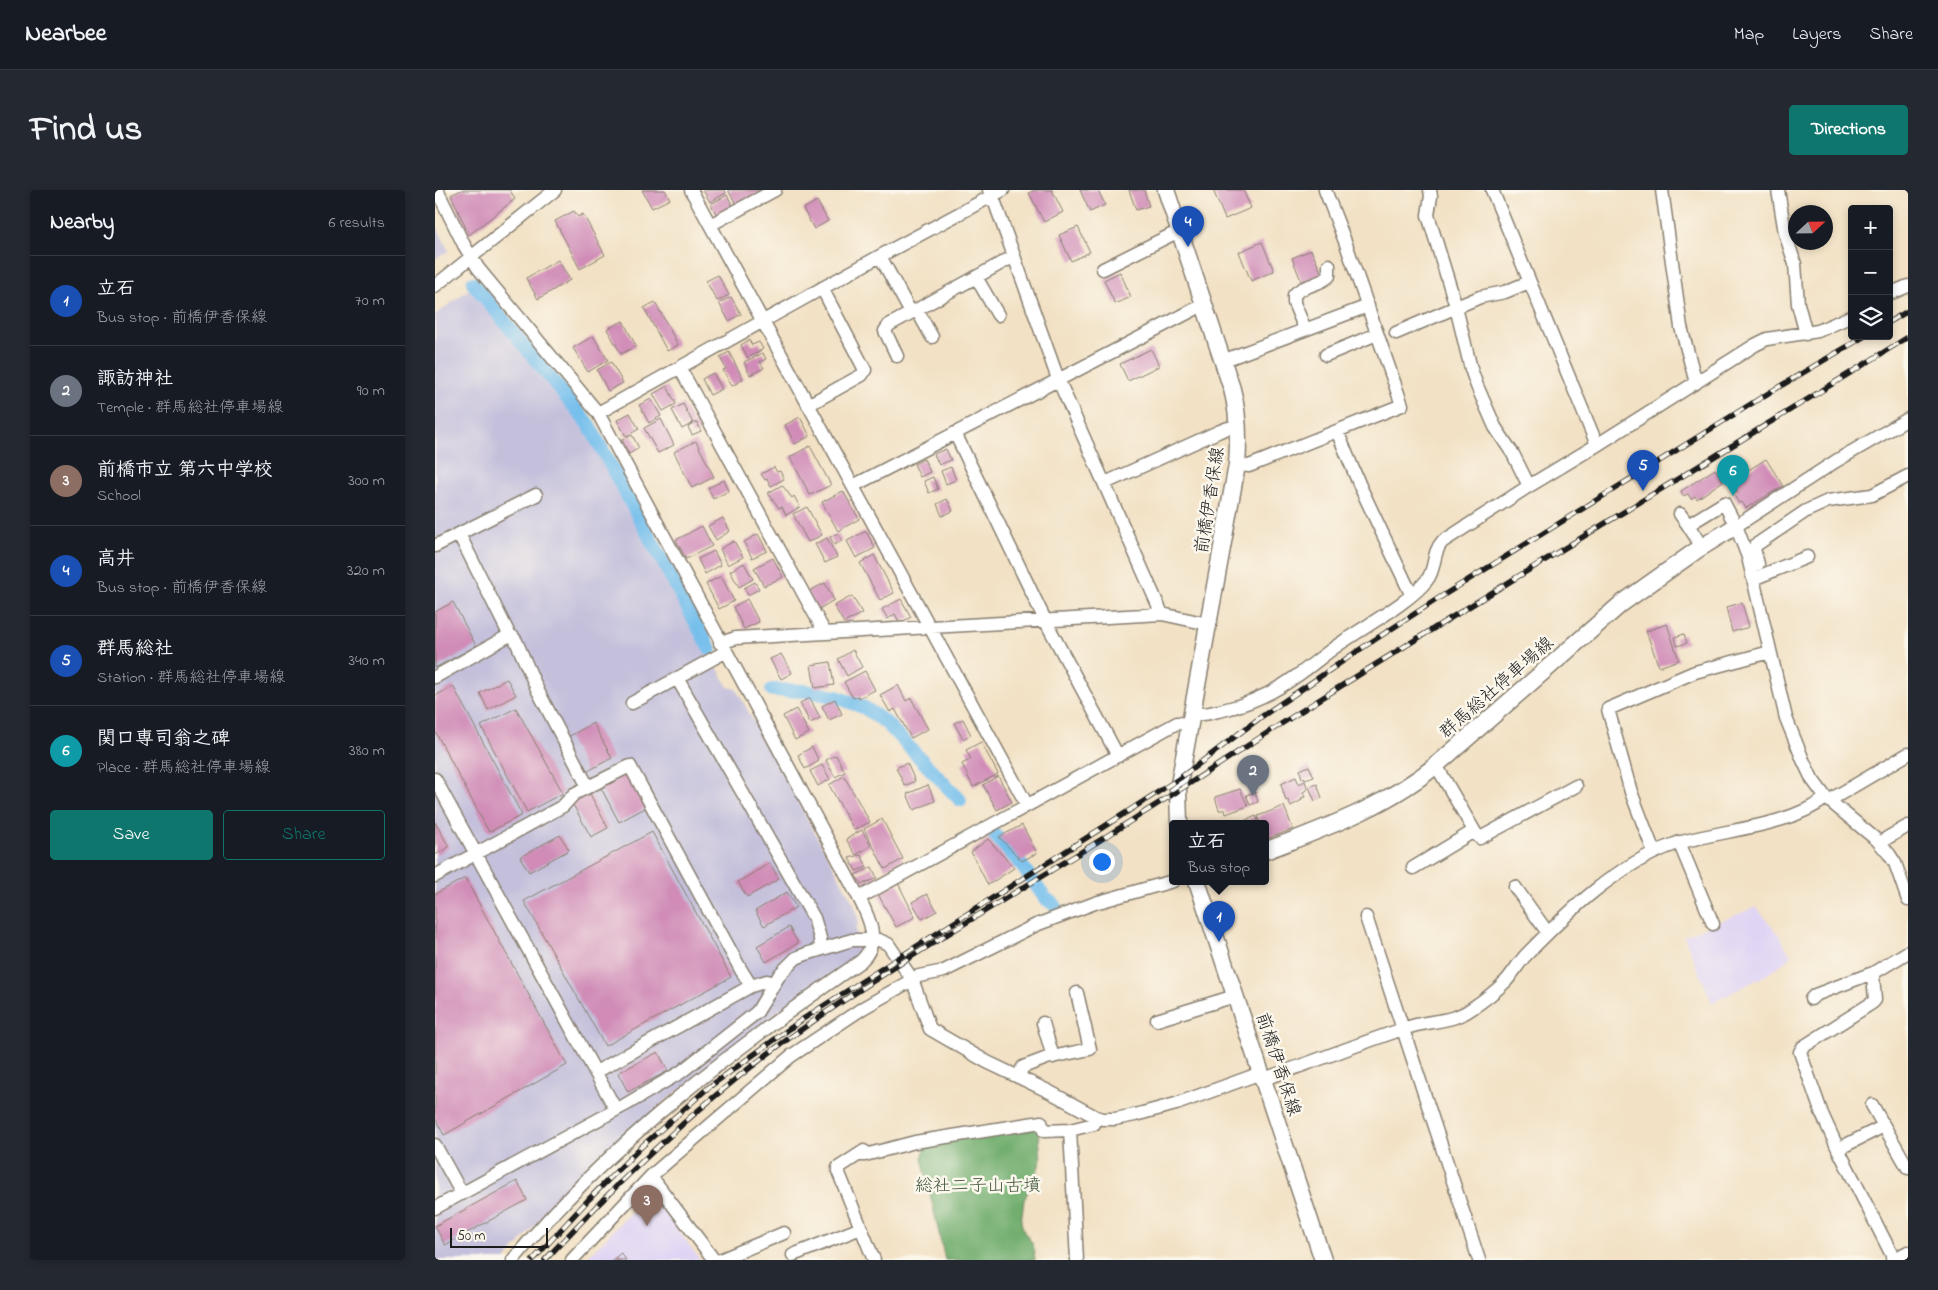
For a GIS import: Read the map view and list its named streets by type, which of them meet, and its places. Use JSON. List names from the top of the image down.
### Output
{
  "streets": {
    "main road": ["前橋伊香保線", "群馬総社停車場線"]
  },
  "parks": ["総社二子山古墳"],
  "scale_bar": "50 m",
  "north": "right",
  "page": {
    "header": "Nearbee",
    "nav": ["Map", "Layers", "Share"],
    "title": "Find us",
    "buttons": [
      "Directions",
      ["Save", "Share"]
    ],
    "heading": ["Nearby", "6 results"],
    "map_buttons": ["+", "−"],
    "pins": [
      "4",
      "5",
      "6",
      "2",
      "1",
      "3"
    ],
    "list": [
      {
        "mark": "1",
        "name": "立石",
        "note": "Bus stop · 前橋伊香保線",
        "value": "70 m"
      },
      {
        "mark": "2",
        "name": "諏訪神社",
        "note": "Temple · 群馬総社停車場線",
        "value": "90 m"
      },
      {
        "mark": "3",
        "name": "前橋市立 第六中学校",
        "note": "School",
        "value": "300 m"
      },
      {
        "mark": "4",
        "name": "高井",
        "note": "Bus stop · 前橋伊香保線",
        "value": "320 m"
      },
      {
        "mark": "5",
        "name": "群馬総社",
        "note": "Station · 群馬総社停車場線",
        "value": "340 m"
      },
      {
        "mark": "6",
        "name": "関口専司翁之碑",
        "note": "Place · 群馬総社停車場線",
        "value": "380 m"
      }
    ],
    "popup": ["立石", "Bus stop"],
    "scale": "50 m"
  }
}
